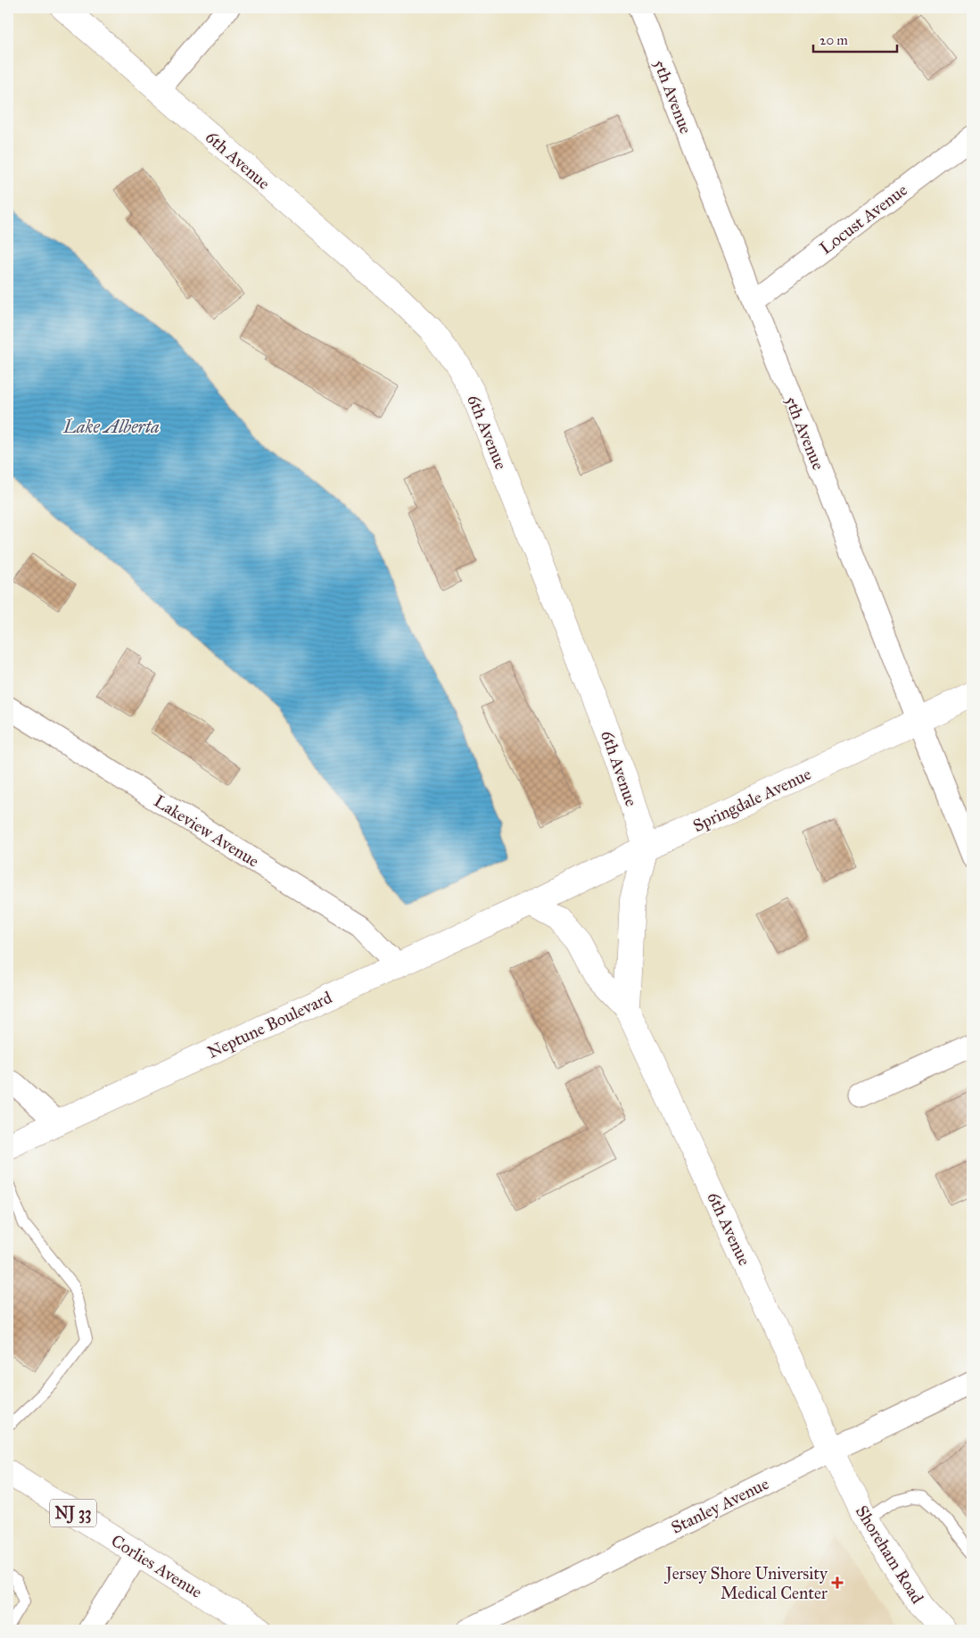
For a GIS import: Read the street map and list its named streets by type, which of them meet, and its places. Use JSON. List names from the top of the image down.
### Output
{
  "streets": {
    "main road": [
      "6th Avenue",
      "Springdale Avenue",
      "Neptune Boulevard",
      "NJ 33",
      "Shoreham Road",
      "Corlies Avenue"
    ],
    "street": [
      "5th Avenue",
      "Locust Avenue",
      "Lakeview Avenue",
      "Stanley Avenue"
    ]
  },
  "crossings": [
    ["5th Avenue", "Locust Avenue"],
    ["5th Avenue", "Springdale Avenue"],
    ["6th Avenue", "Springdale Avenue"],
    ["6th Avenue", "Neptune Boulevard"],
    ["6th Avenue", "Stanley Avenue"],
    ["6th Avenue", "Shoreham Road"],
    ["Springdale Avenue", "Neptune Boulevard"],
    ["Lakeview Avenue", "Neptune Boulevard"],
    ["Stanley Avenue", "Shoreham Road"]
  ],
  "water": ["Lake Alberta"],
  "places": {
    "health": ["Jersey Shore University Medical Center"]
  },
  "scale_bar": "20 m"
}
